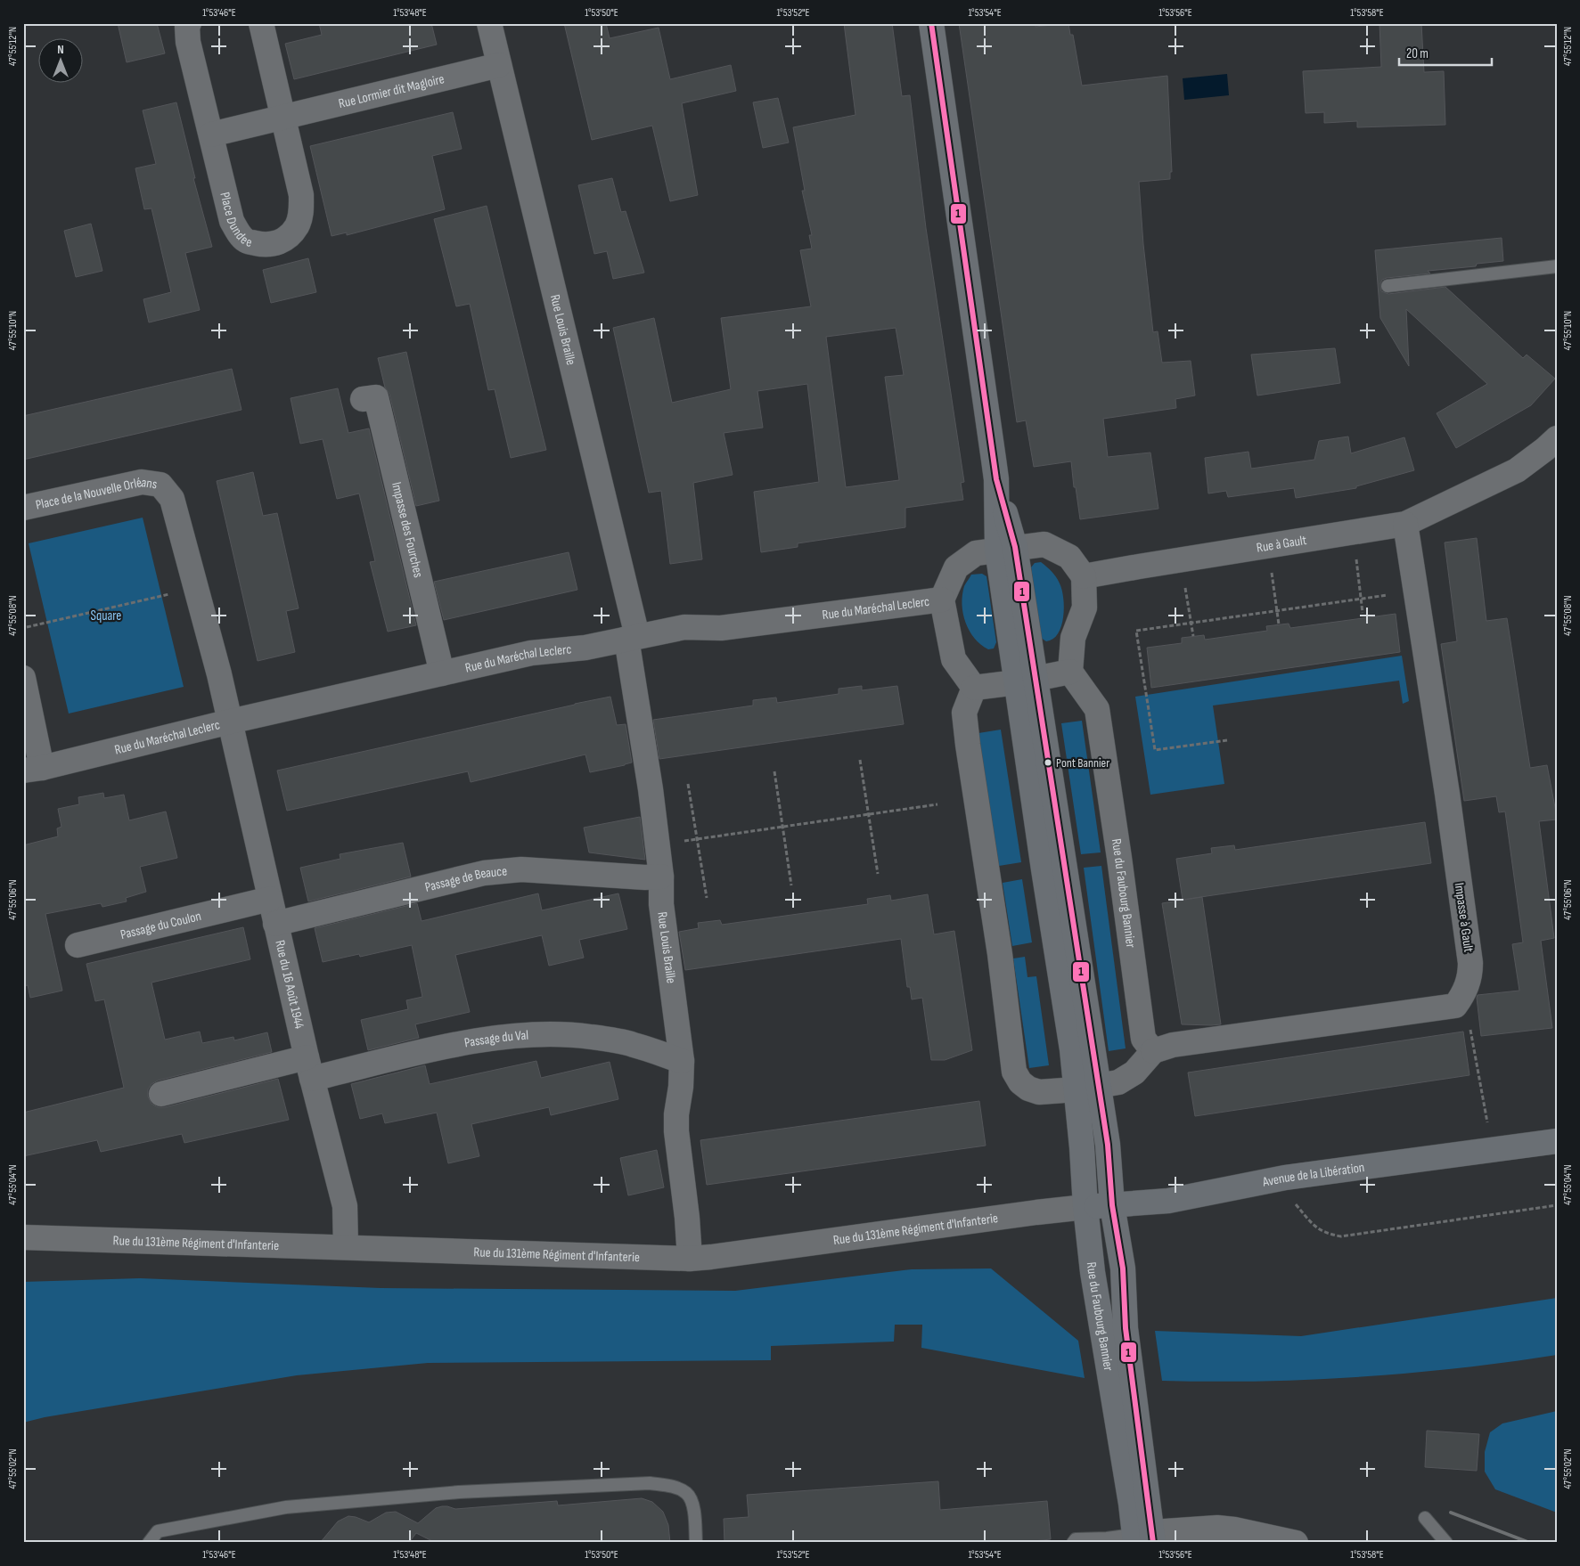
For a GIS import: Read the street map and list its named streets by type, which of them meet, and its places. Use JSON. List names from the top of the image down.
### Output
{
  "streets": {
    "main road": ["Rue du Faubourg Bannier", "Avenue de la Libération"],
    "street": [
      "Rue Lormier dit Magloire",
      "Place Dundee",
      "Rue Louis Braille",
      "Place de la Nouvelle Orléans",
      "Impasse des Fourches",
      "Rue à Gault",
      "Rue du Maréchal Leclerc",
      "Passage de Beauce",
      "Impasse à Gault",
      "Passage du Coulon",
      "Rue du 16 Août 1944",
      "Passage du Val",
      "Rue du 131ème Régiment d'Infanterie"
    ]
  },
  "crossings": [
    ["Rue Lormier dit Magloire", "Place Dundee"],
    ["Rue Lormier dit Magloire", "Rue Louis Braille"],
    ["Rue Louis Braille", "Rue du Maréchal Leclerc"],
    ["Rue Louis Braille", "Passage de Beauce"],
    ["Rue Louis Braille", "Passage du Val"],
    ["Rue Louis Braille", "Rue du 131ème Régiment d'Infanterie"],
    ["Place de la Nouvelle Orléans", "Rue du Maréchal Leclerc"],
    ["Place de la Nouvelle Orléans", "Rue du 16 Août 1944"],
    ["Impasse des Fourches", "Rue du Maréchal Leclerc"],
    ["Rue à Gault", "Impasse à Gault"],
    ["Rue du Maréchal Leclerc", "Rue du Faubourg Bannier"],
    ["Rue du Maréchal Leclerc", "Rue du 16 Août 1944"],
    ["Passage de Beauce", "Rue du 16 Août 1944"],
    ["Rue du Faubourg Bannier", "Avenue de la Libération"],
    ["Rue du Faubourg Bannier", "Rue du 131ème Régiment d'Infanterie"],
    ["Passage du Coulon", "Rue du 16 Août 1944"],
    ["Rue du 16 Août 1944", "Passage du Val"],
    ["Rue du 16 Août 1944", "Rue du 131ème Régiment d'Infanterie"],
    ["Avenue de la Libération", "Rue du 131ème Régiment d'Infanterie"]
  ],
  "parks": ["Square"],
  "places": ["Pont Bannier"],
  "lines": ["transit line 1"],
  "scale_bar": "20 m",
  "north": "top",
  "coordinates": [
    "1°53'46\"E",
    "1°53'48\"E",
    "1°53'50\"E",
    "1°53'52\"E",
    "1°53'54\"E",
    "1°53'56\"E",
    "1°53'58\"E",
    "47°55'12\"N",
    "47°55'10\"N",
    "47°55'08\"N",
    "47°55'06\"N",
    "47°55'04\"N",
    "47°55'02\"N"
  ]
}
